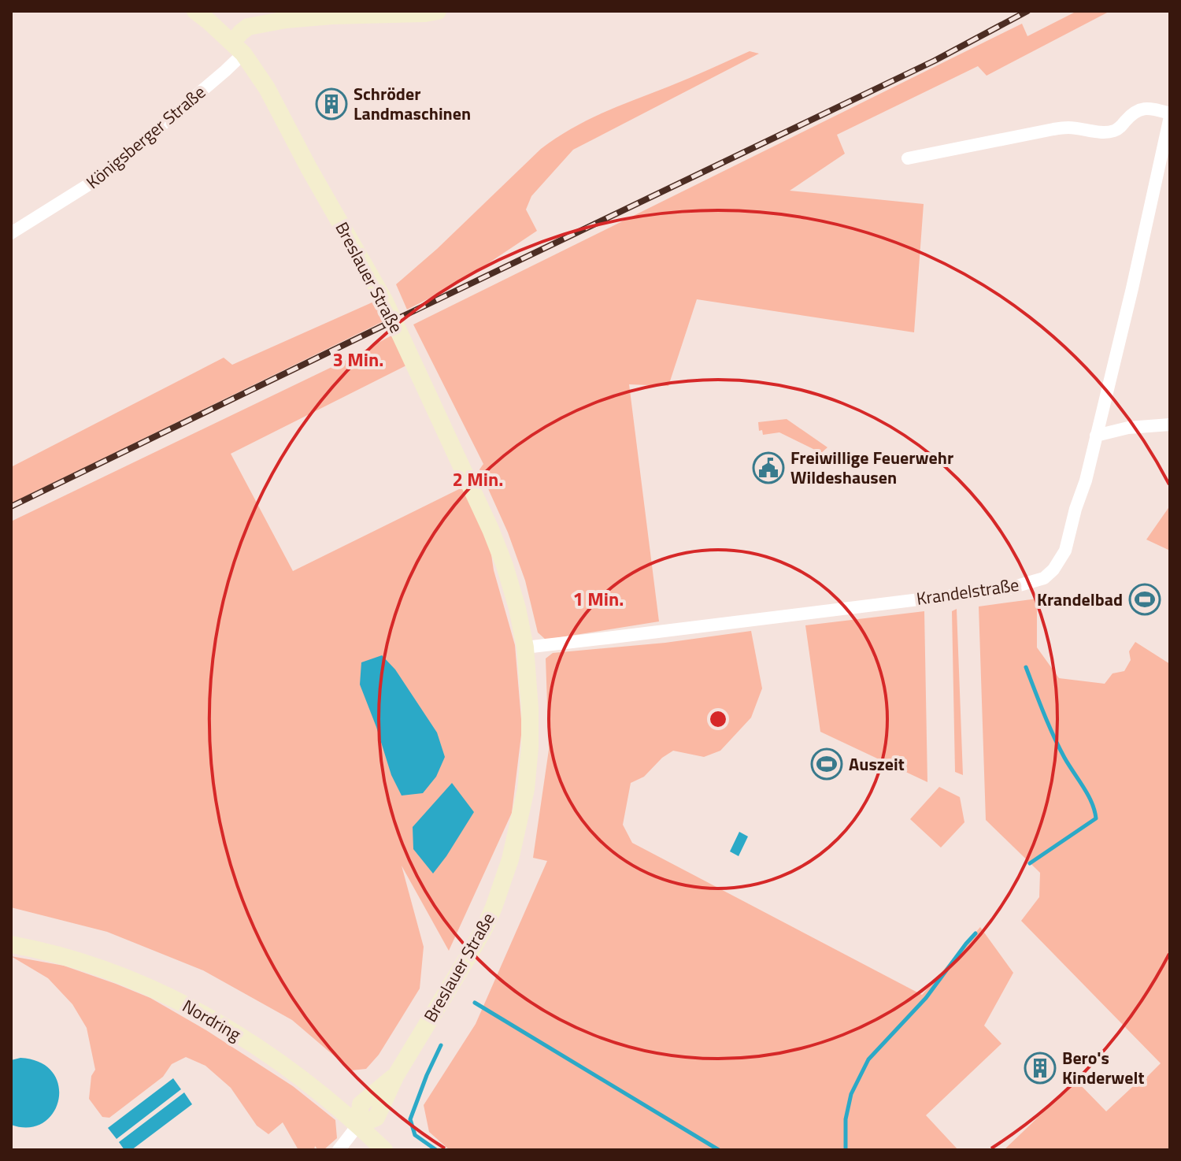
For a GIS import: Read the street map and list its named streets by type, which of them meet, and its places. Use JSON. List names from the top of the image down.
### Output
{
  "streets": {
    "street": [
      "Königsberger Straße",
      "Breslauer Straße",
      "Krandelstraße",
      "Nordring"
    ]
  },
  "crossings": [
    ["Königsberger Straße", "Breslauer Straße"],
    ["Breslauer Straße", "Krandelstraße"],
    ["Breslauer Straße", "Nordring"]
  ],
  "places": {
    "building": ["Schröder Landmaschinen", "Bero's Kinderwelt"],
    "public building": ["Freiwillige Feuerwehr Wildeshausen"],
    "sports": ["Krandelbad", "Auszeit"]
  },
  "rings": ["3 Min.", "2 Min.", "1 Min."]
}
